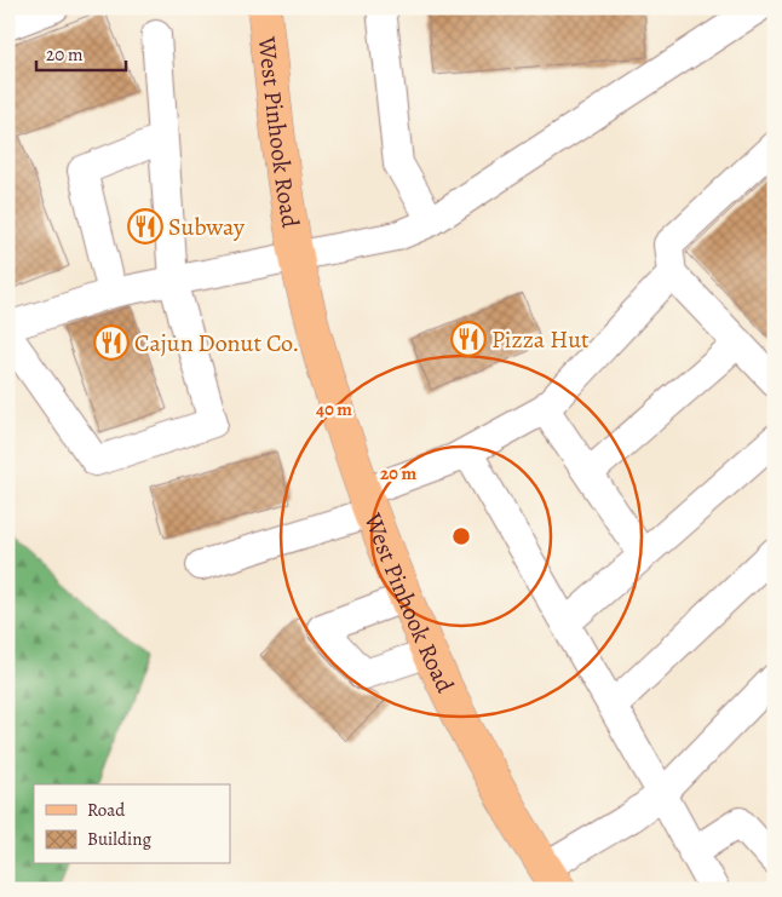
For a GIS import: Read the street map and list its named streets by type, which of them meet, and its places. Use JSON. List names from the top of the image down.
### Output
{
  "streets": {
    "main road": ["West Pinhook Road"]
  },
  "places": {
    "restaurant": ["Subway", "Pizza Hut", "Cajun Donut Co."]
  },
  "legend": ["Road", "Building"],
  "scale_bar": "20 m",
  "rings": ["40 m", "20 m"]
}
